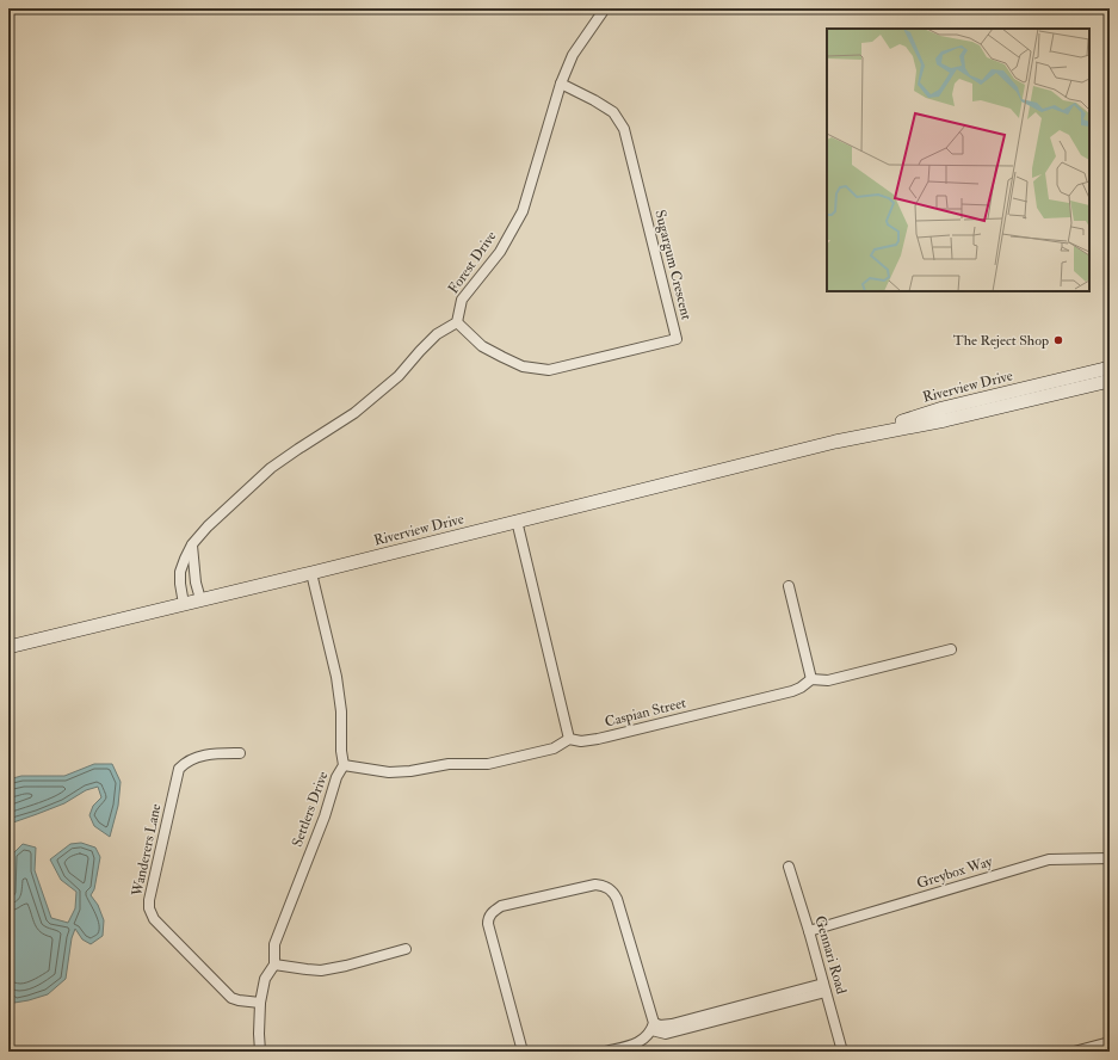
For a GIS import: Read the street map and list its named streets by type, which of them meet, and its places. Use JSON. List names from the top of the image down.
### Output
{
  "streets": {
    "street": [
      "Forest Drive",
      "Sugargum Crescent",
      "Riverview Drive",
      "Caspian Street",
      "Settlers Drive",
      "Wanderers Lane",
      "Greybox Way",
      "Gennari Road"
    ]
  },
  "crossings": [
    ["Forest Drive", "Sugargum Crescent"],
    ["Riverview Drive", "Settlers Drive"],
    ["Settlers Drive", "Wanderers Lane"],
    ["Greybox Way", "Gennari Road"]
  ],
  "places": ["The Reject Shop"]
}
